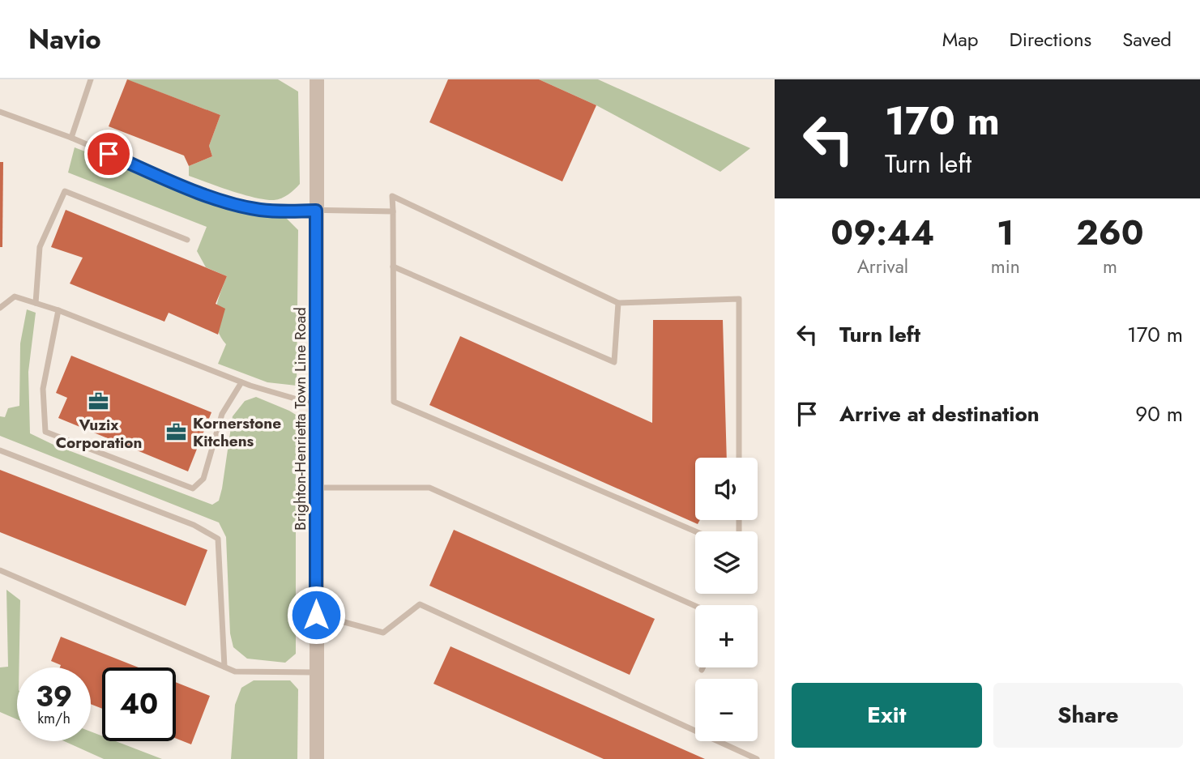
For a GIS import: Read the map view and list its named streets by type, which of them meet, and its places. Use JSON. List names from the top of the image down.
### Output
{
  "streets": {
    "street": ["Brighton-Henrietta Town Line Road"]
  },
  "places": {
    "office": ["Vuzix Corporation", "Kornerstone Kitchens"]
  },
  "page": {
    "header": "Navio",
    "nav": ["Map", "Directions", "Saved"],
    "turn": ["170 m", "Turn left"],
    "eta": [
      "09:44",
      "Arrival",
      "1",
      "min",
      "260",
      "m"
    ],
    "list": [
      {
        "name": "Turn left",
        "value": "170 m"
      },
      {
        "name": "Arrive at destination",
        "value": "90 m"
      }
    ],
    "map_buttons": ["+", "−"],
    "speed": "39 km/h",
    "limit": "40",
    "buttons": ["Exit", "Share"]
  }
}
